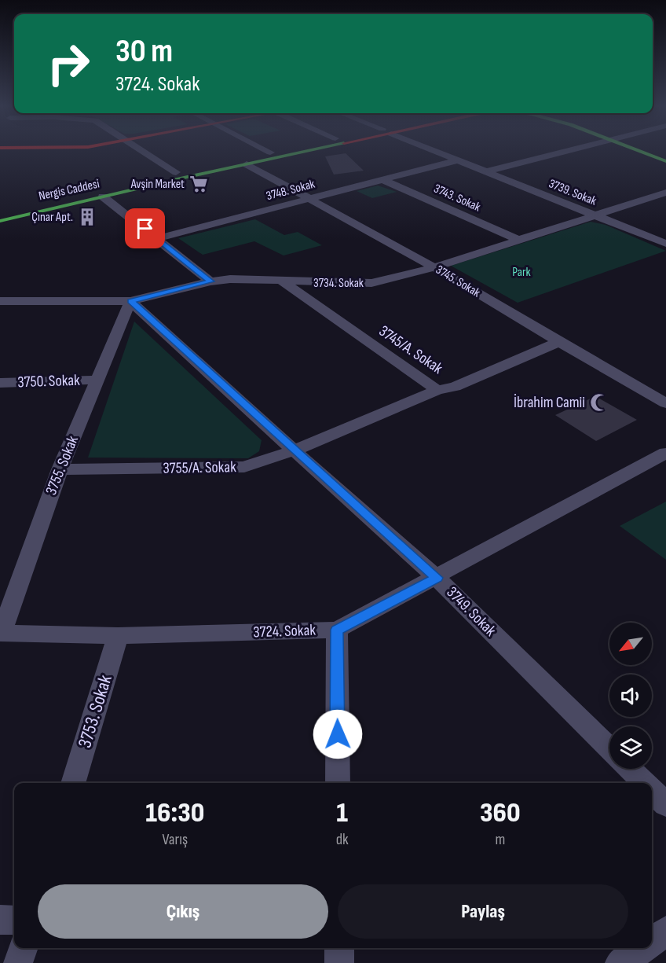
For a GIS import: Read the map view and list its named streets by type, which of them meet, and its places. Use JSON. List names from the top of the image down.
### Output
{
  "streets": {
    "main road": ["Nergis Caddesi"],
    "street": [
      "3748. Sokak",
      "3739. Sokak",
      "3743. Sokak",
      "3745. Sokak",
      "3734. Sokak",
      "3745/A. Sokak",
      "3750. Sokak",
      "3755. Sokak",
      "3755/A. Sokak",
      "3749. Sokak",
      "3724. Sokak",
      "3753. Sokak"
    ]
  },
  "crossings": [
    ["Nergis Caddesi", "3745. Sokak"],
    ["3748. Sokak", "3739. Sokak"],
    ["3748. Sokak", "3743. Sokak"],
    ["3748. Sokak", "3745. Sokak"],
    ["3739. Sokak", "3734. Sokak"],
    ["3743. Sokak", "3734. Sokak"],
    ["3745. Sokak", "3734. Sokak"],
    ["3745. Sokak", "3745/A. Sokak"],
    ["3734. Sokak", "3745/A. Sokak"],
    ["3734. Sokak", "3755. Sokak"],
    ["3734. Sokak", "3749. Sokak"],
    ["3745/A. Sokak", "3755/A. Sokak"],
    ["3750. Sokak", "3755. Sokak"],
    ["3755. Sokak", "3755/A. Sokak"],
    ["3755. Sokak", "3749. Sokak"],
    ["3755. Sokak", "3724. Sokak"],
    ["3755/A. Sokak", "3749. Sokak"],
    ["3749. Sokak", "3724. Sokak"],
    ["3724. Sokak", "3753. Sokak"]
  ],
  "parks": ["Park"],
  "places": {
    "supermarket": ["Avşin Market"],
    "building": ["Çınar Apt."],
    "mosque": ["İbrahim Camii"]
  },
  "north": "bottom left",
  "page": {
    "turn": ["30 m", "3724. Sokak"],
    "eta": [
      "16:30",
      "Varış",
      "1",
      "dk",
      "360",
      "m"
    ],
    "buttons": ["Çıkış", "Paylaş"]
  }
}
